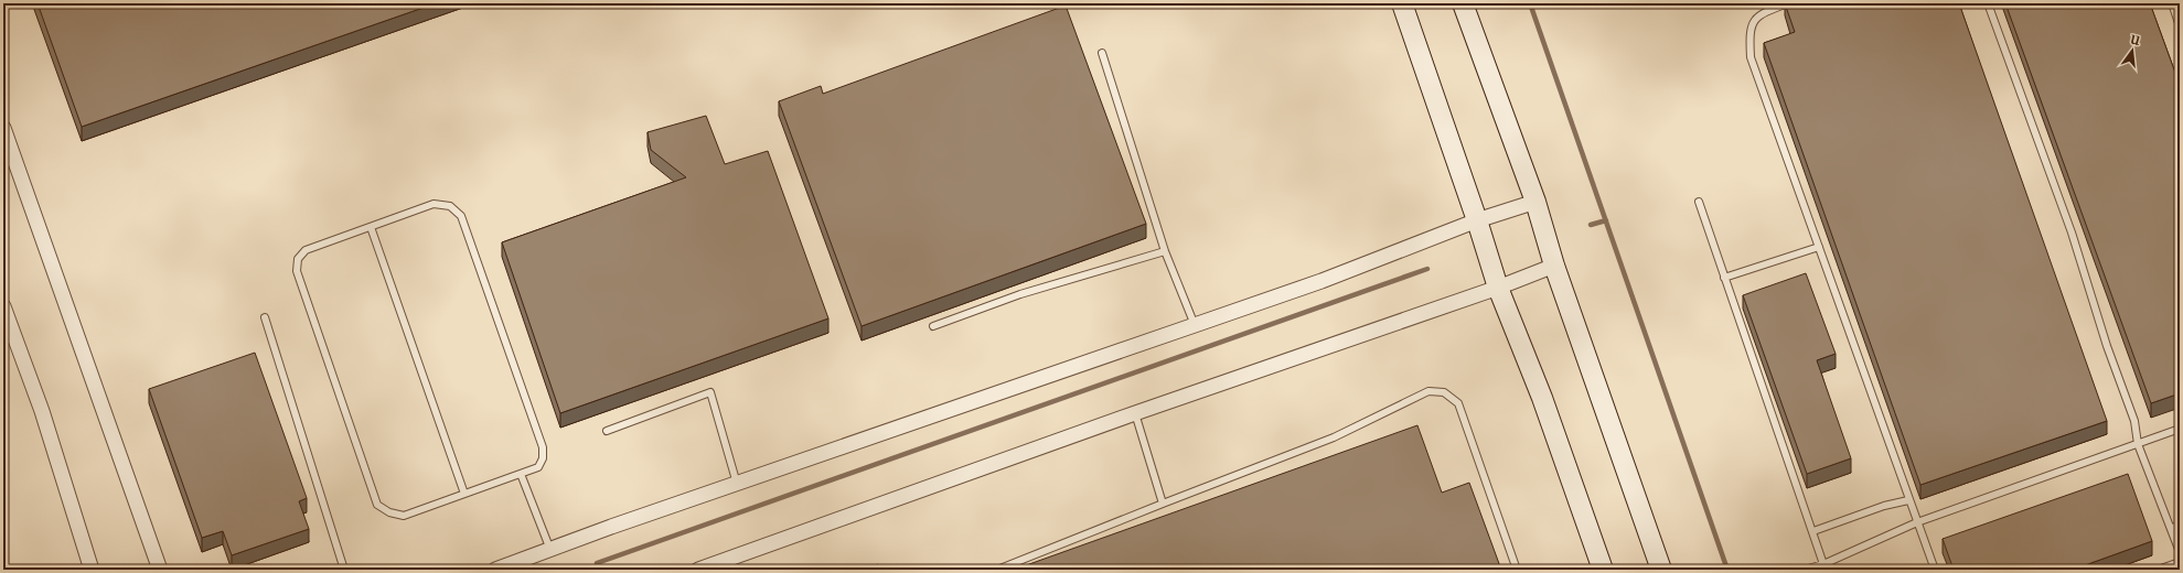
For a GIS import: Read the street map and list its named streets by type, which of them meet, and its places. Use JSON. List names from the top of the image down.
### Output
{
  "north": "top"
}
